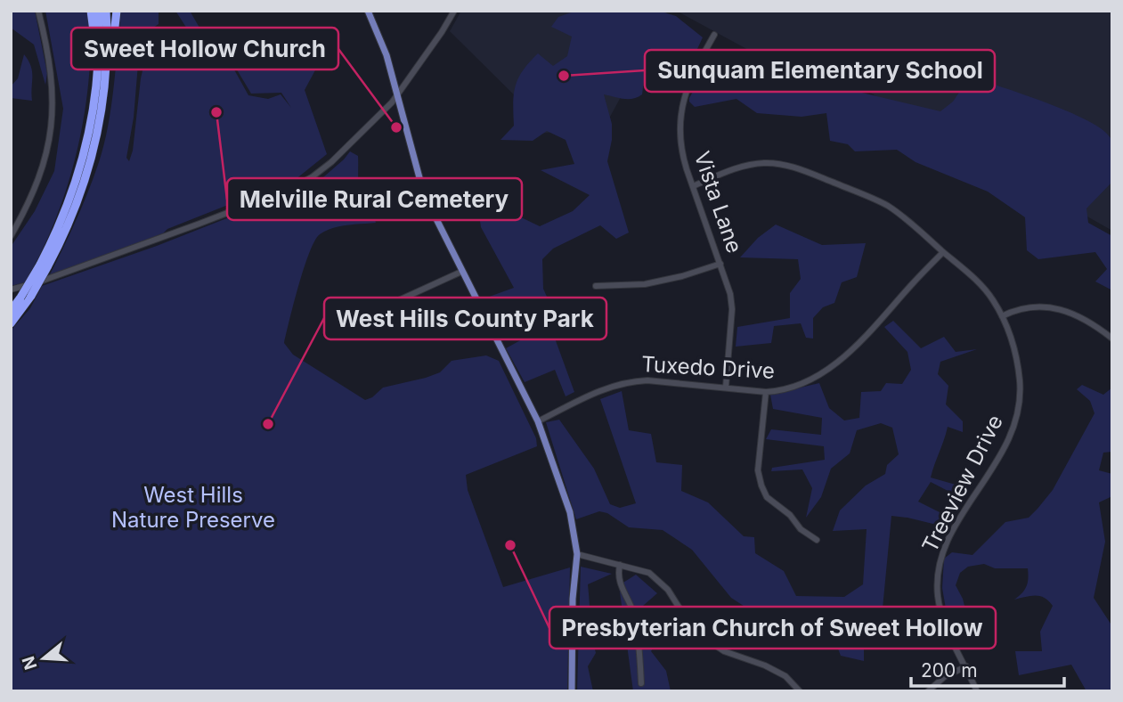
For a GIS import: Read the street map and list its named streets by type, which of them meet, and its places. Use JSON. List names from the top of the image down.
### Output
{
  "streets": {
    "street": ["Vista Lane", "Tuxedo Drive", "Treeview Drive"]
  },
  "crossings": [
    ["Vista Lane", "Tuxedo Drive"],
    ["Vista Lane", "Treeview Drive"],
    ["Tuxedo Drive", "Treeview Drive"]
  ],
  "parks": ["West Hills Nature Preserve"],
  "places": [
    "Sunquam Elementary School",
    "Melville Rural Cemetery",
    "Sweet Hollow Church",
    "West Hills County Park",
    "Presbyterian Church of Sweet Hollow"
  ],
  "scale_bar": "200 m",
  "north": "left"
}
